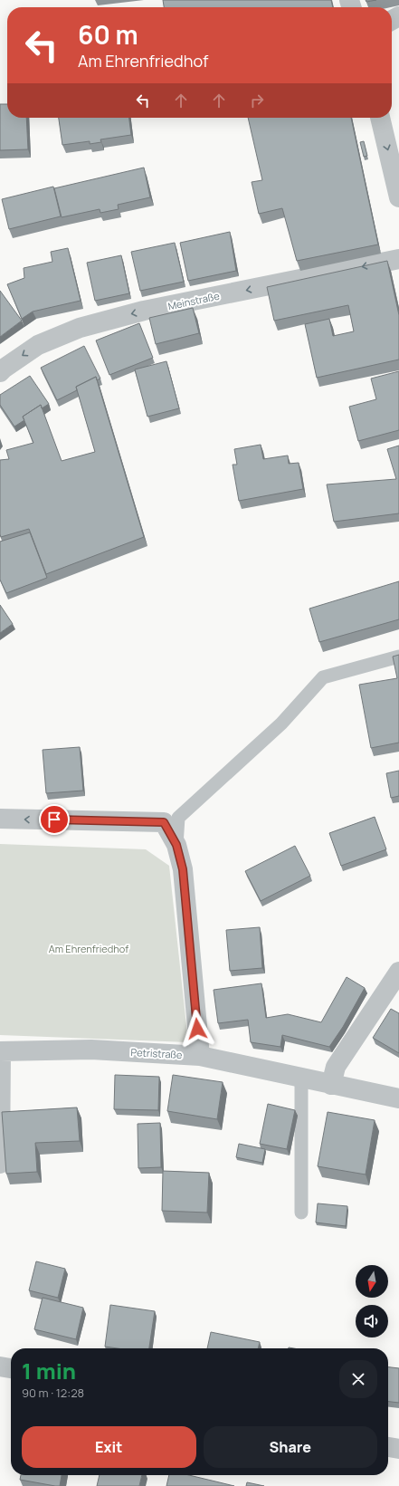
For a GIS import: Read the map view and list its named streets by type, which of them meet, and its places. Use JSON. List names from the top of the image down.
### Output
{
  "streets": {
    "street": ["Meinstraße", "Petristraße"]
  },
  "one_way": ["Meinstraße"],
  "parks": ["Am Ehrenfriedhof"],
  "north": "bottom",
  "page": {
    "turn": ["60 m", "Am Ehrenfriedhof"],
    "heading": ["1 min", "90 m · 12:28"],
    "buttons": ["Exit", "Share"]
  }
}
